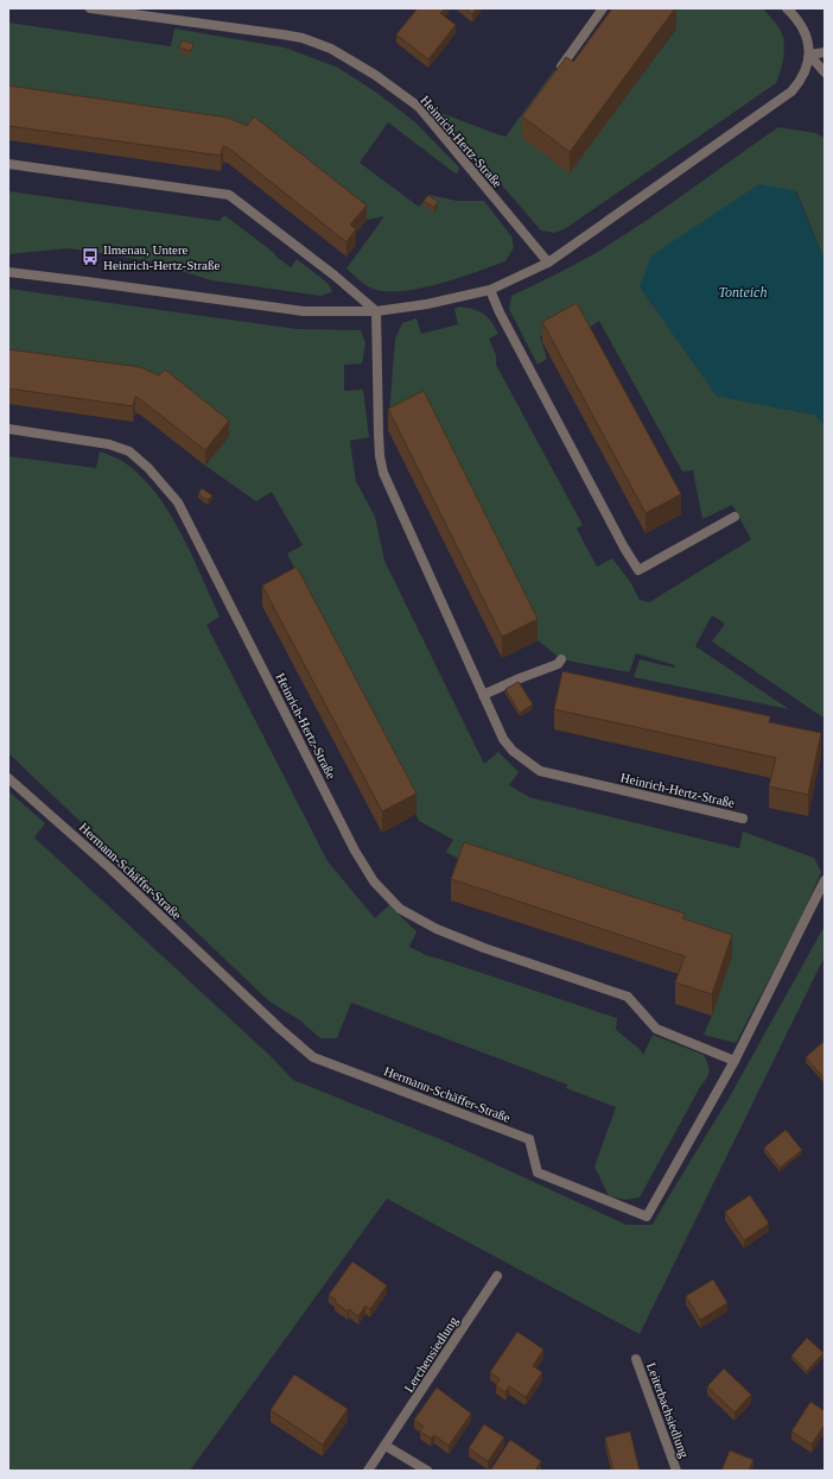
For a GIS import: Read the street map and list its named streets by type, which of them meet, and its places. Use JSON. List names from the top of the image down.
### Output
{
  "streets": {
    "street": [
      "Heinrich-Hertz-Straße",
      "Hermann-Schäffer-Straße",
      "Lerchensiedlung",
      "Leiterbachsiedlung"
    ]
  },
  "crossings": [
    ["Heinrich-Hertz-Straße", "Hermann-Schäffer-Straße"]
  ],
  "water": ["Tonteich"],
  "places": {
    "bus stop": ["Ilmenau, Untere Heinrich-Hertz-Straße"]
  }
}
